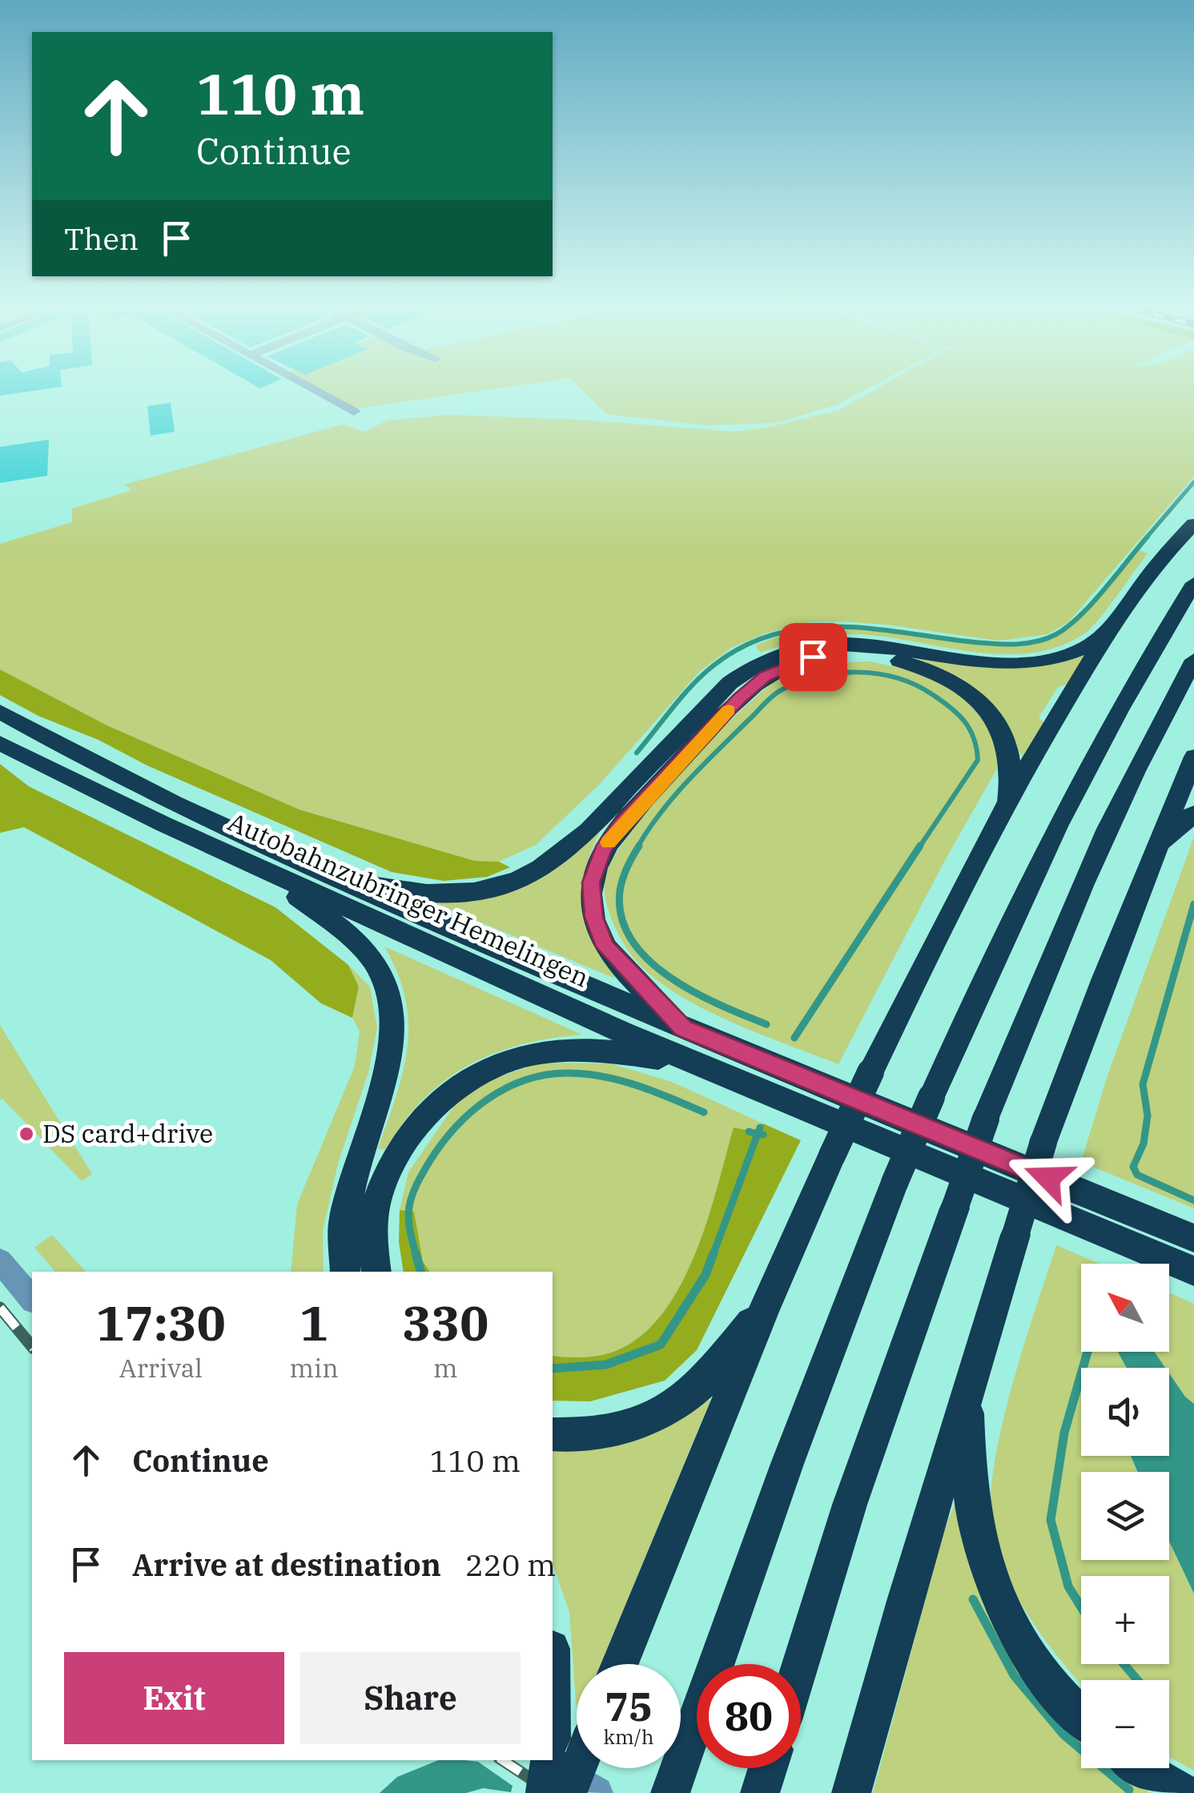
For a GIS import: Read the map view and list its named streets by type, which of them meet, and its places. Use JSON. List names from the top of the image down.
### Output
{
  "streets": {
    "highway": ["Autobahnzubringer Hemelingen"]
  },
  "places": ["DS card+drive"],
  "north": "top left",
  "page": {
    "turn": ["110 m", "Continue"],
    "then": "Then",
    "map_buttons": ["+", "−"],
    "eta": [
      "17:30",
      "Arrival",
      "1",
      "min",
      "330",
      "m"
    ],
    "list": [
      {
        "name": "Continue",
        "value": "110 m"
      },
      {
        "name": "Arrive at destination",
        "value": "220 m"
      }
    ],
    "buttons": ["Exit", "Share"],
    "speed": "75 km/h",
    "limit": "80"
  }
}
